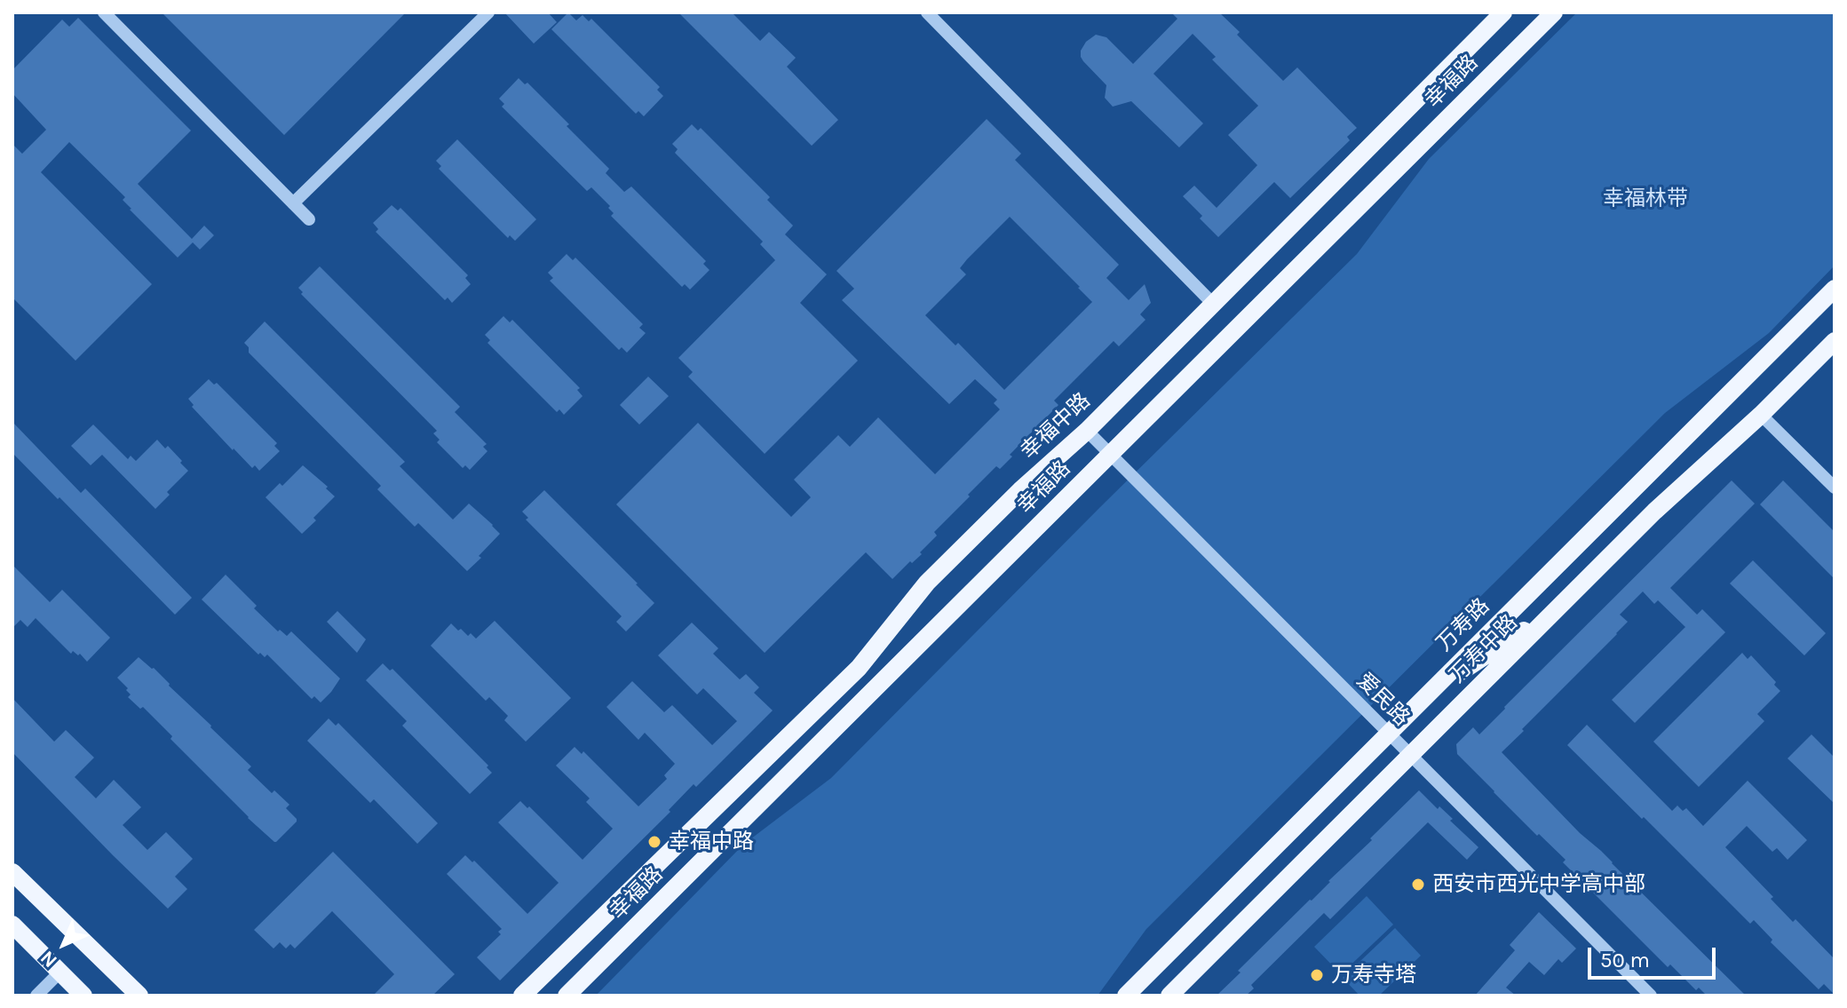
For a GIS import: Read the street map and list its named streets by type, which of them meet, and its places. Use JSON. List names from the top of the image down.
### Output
{
  "streets": {
    "main road": [
      "幸福路",
      "幸福中路",
      "万寿路",
      "万寿中路"
    ],
    "street": ["爱民路"]
  },
  "crossings": [
    ["幸福路", "爱民路"],
    ["幸福中路", "爱民路"],
    ["万寿路", "爱民路"],
    ["万寿中路", "爱民路"]
  ],
  "parks": ["幸福林带"],
  "places": ["幸福中路", "西安市西光中学高中部", "万寿寺塔"],
  "scale_bar": "50 m",
  "north": "bottom left"
}
